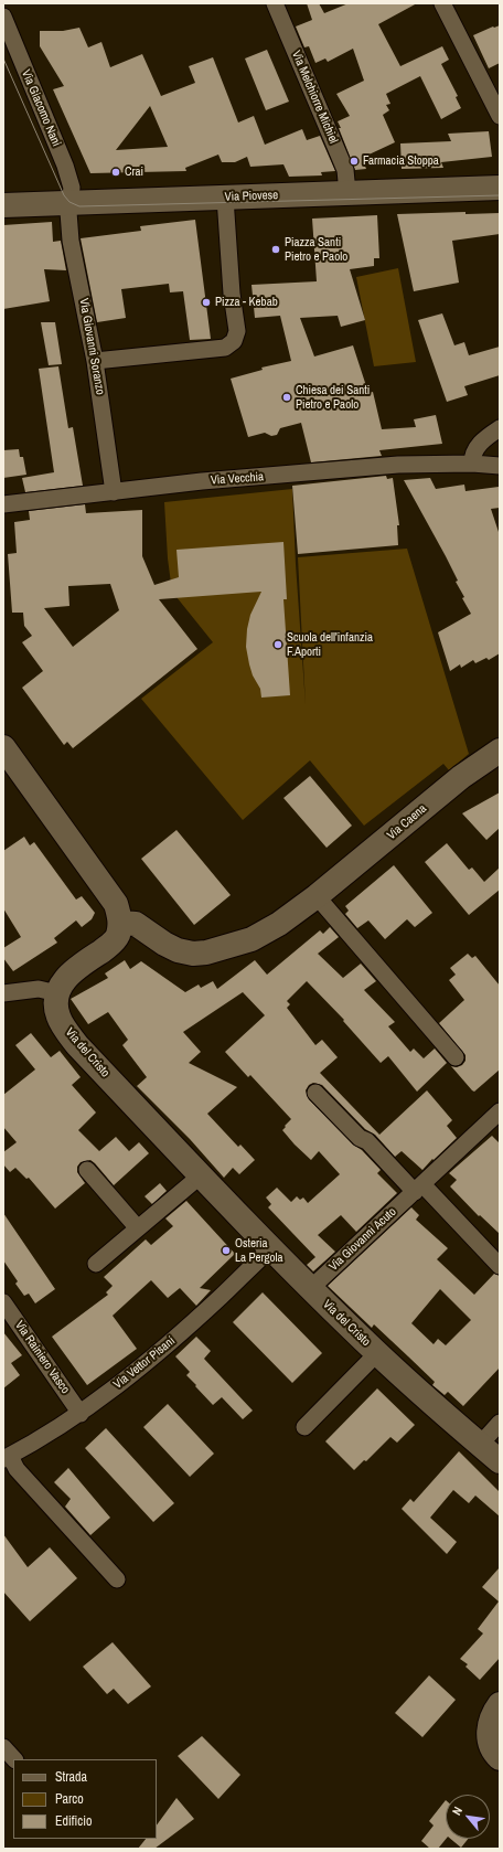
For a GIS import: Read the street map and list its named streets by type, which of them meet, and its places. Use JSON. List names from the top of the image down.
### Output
{
  "streets": {
    "street": [
      "Via Melchiorre Michiel",
      "Via Giacomo Nani",
      "Via Piovese",
      "Via Giovanni Soranzo",
      "Via Vecchia",
      "Via Caena",
      "Via del Cristo",
      "Via Giovanni Acuto",
      "Via Rainiero Vasco",
      "Via Vettor Pisani"
    ]
  },
  "crossings": [
    ["Via Melchiorre Michiel", "Via Piovese"],
    ["Via Giacomo Nani", "Via Piovese"],
    ["Via Giacomo Nani", "Via Giovanni Soranzo"],
    ["Via Piovese", "Via Giovanni Soranzo"],
    ["Via Giovanni Soranzo", "Via Vecchia"],
    ["Via del Cristo", "Via Giovanni Acuto"],
    ["Via del Cristo", "Via Vettor Pisani"],
    ["Via Rainiero Vasco", "Via Vettor Pisani"]
  ],
  "places": [
    "Farmacia Stoppa",
    "Crai",
    "Piazza Santi Pietro e Paolo",
    "Pizza - Kebab",
    "Chiesa dei Santi Pietro e Paolo",
    "Scuola dell'infanzia F.Aporti",
    "Osteria La Pergola"
  ],
  "legend": ["Strada", "Parco", "Edificio"],
  "north": "top left"
}
